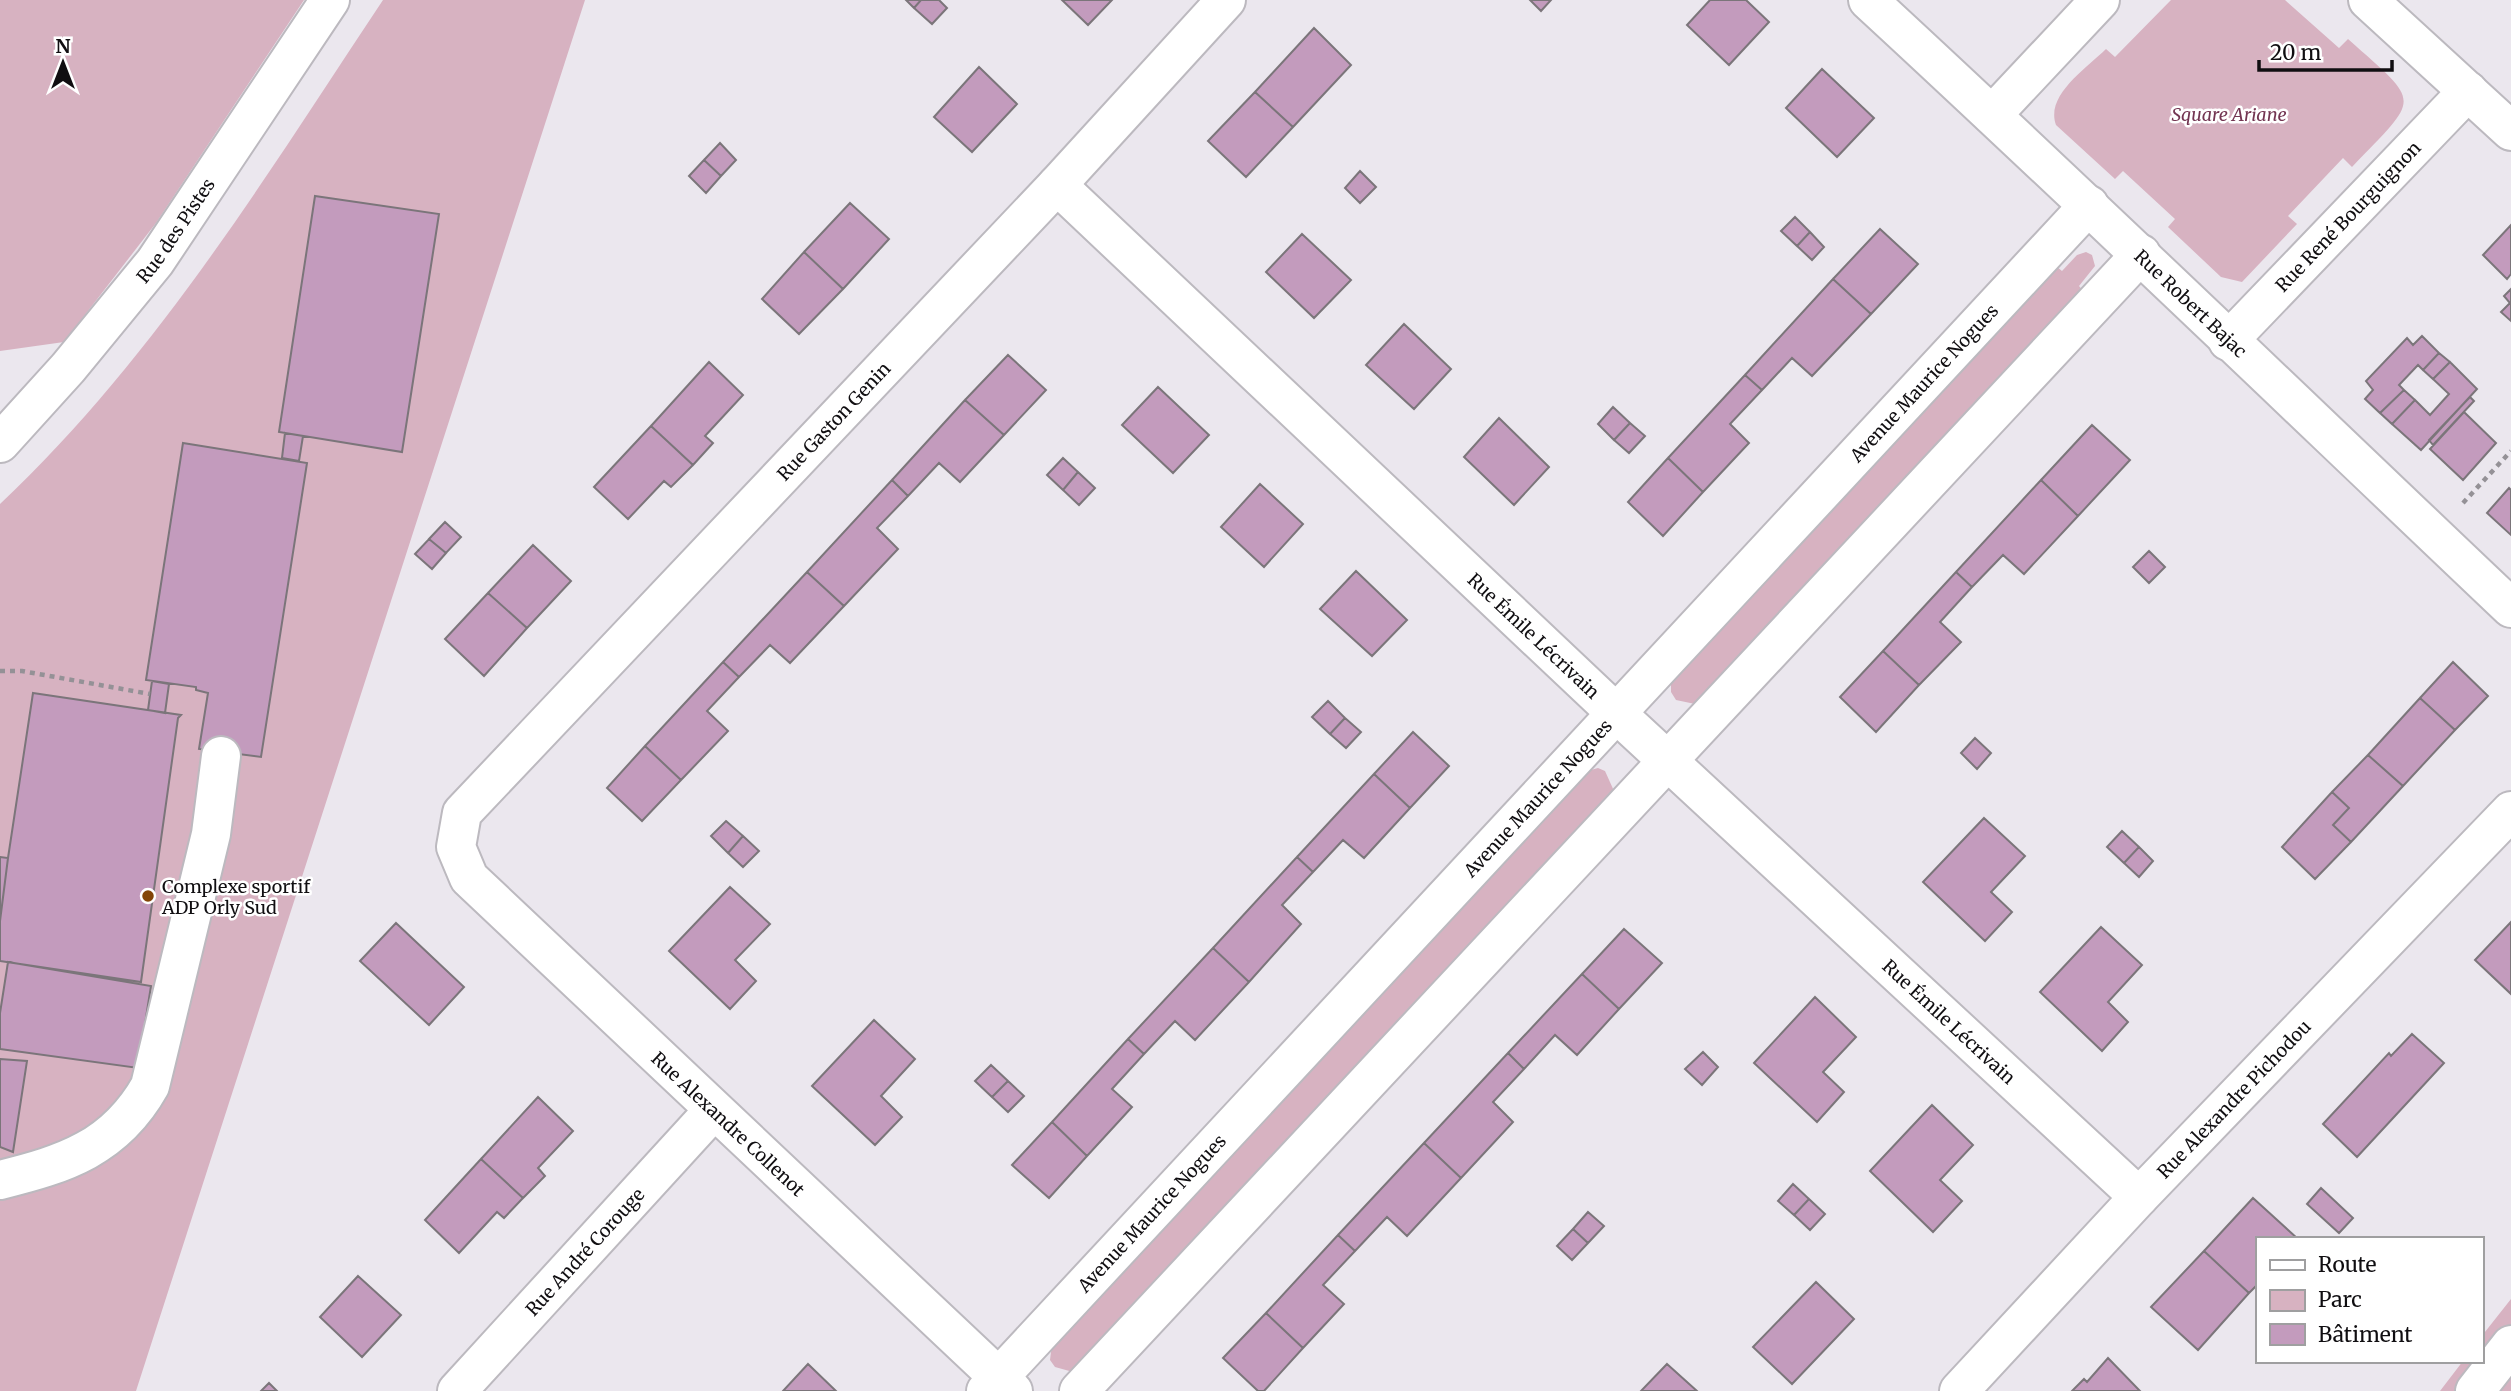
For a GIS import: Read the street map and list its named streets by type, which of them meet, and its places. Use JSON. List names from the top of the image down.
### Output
{
  "streets": {
    "street": [
      "Rue René Bourguignon",
      "Rue des Pistes",
      "Rue Robert Bajac",
      "Avenue Maurice Nogues",
      "Rue Gaston Genin",
      "Rue Émile Lécrivain",
      "Rue Alexandre Pichodou",
      "Rue Alexandre Collenot",
      "Rue André Corouge"
    ]
  },
  "crossings": [
    ["Rue René Bourguignon", "Rue Robert Bajac"],
    ["Rue Robert Bajac", "Avenue Maurice Nogues"],
    ["Avenue Maurice Nogues", "Rue Émile Lécrivain"],
    ["Avenue Maurice Nogues", "Rue Alexandre Collenot"],
    ["Rue Gaston Genin", "Rue Émile Lécrivain"],
    ["Rue Gaston Genin", "Rue Alexandre Collenot"],
    ["Rue Émile Lécrivain", "Rue Alexandre Pichodou"],
    ["Rue Alexandre Collenot", "Rue André Corouge"]
  ],
  "parks": ["Square Ariane"],
  "places": ["Complexe sportif ADP Orly Sud"],
  "legend": ["Route", "Parc", "Bâtiment"],
  "scale_bar": "20 m",
  "north": "top"
}
